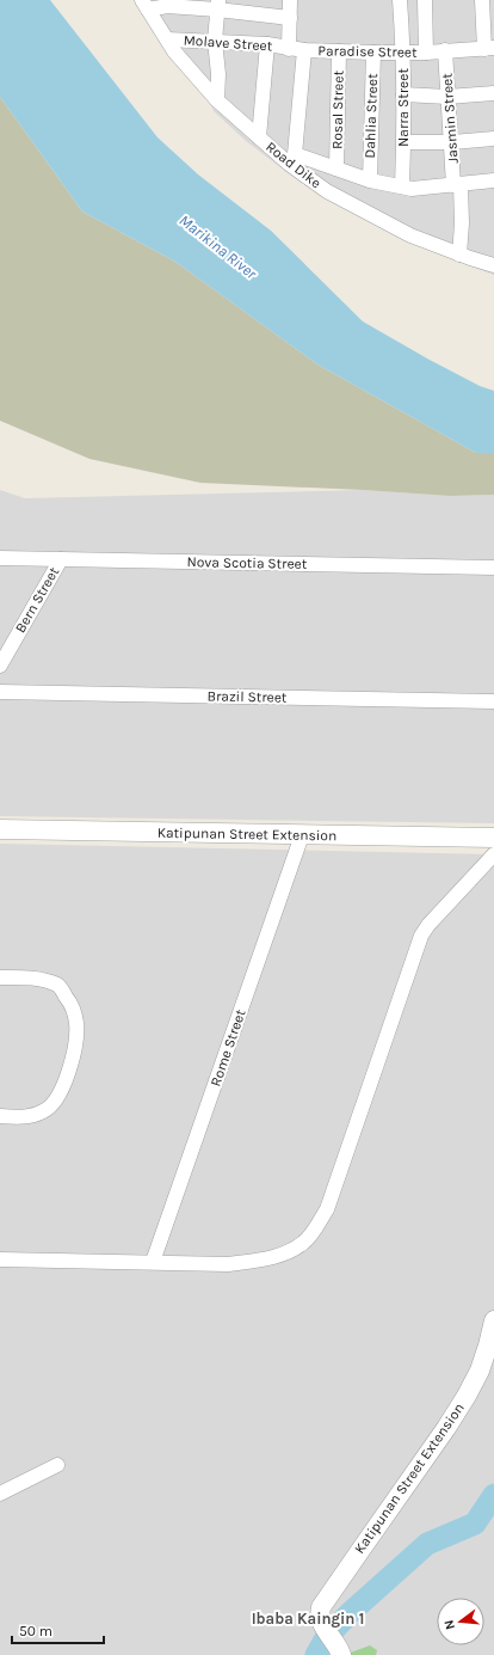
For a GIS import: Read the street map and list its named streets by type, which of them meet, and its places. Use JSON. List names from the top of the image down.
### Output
{
  "streets": {
    "street": [
      "Molave Street",
      "Paradise Street",
      "Narra Street",
      "Rosal Street",
      "Dahlia Street",
      "Jasmin Street",
      "Road Dike",
      "Nova Scotia Street",
      "Bern Street",
      "Brazil Street",
      "Katipunan Street Extension",
      "Rome Street"
    ]
  },
  "crossings": [
    ["Molave Street", "Paradise Street"],
    ["Molave Street", "Road Dike"],
    ["Paradise Street", "Narra Street"],
    ["Paradise Street", "Rosal Street"],
    ["Paradise Street", "Dahlia Street"],
    ["Paradise Street", "Jasmin Street"],
    ["Jasmin Street", "Road Dike"],
    ["Nova Scotia Street", "Bern Street"],
    ["Katipunan Street Extension", "Rome Street"]
  ],
  "districts": ["Ibaba Kaingin 1"],
  "water": ["Marikina River"],
  "scale_bar": "50 m",
  "north": "left"
}
